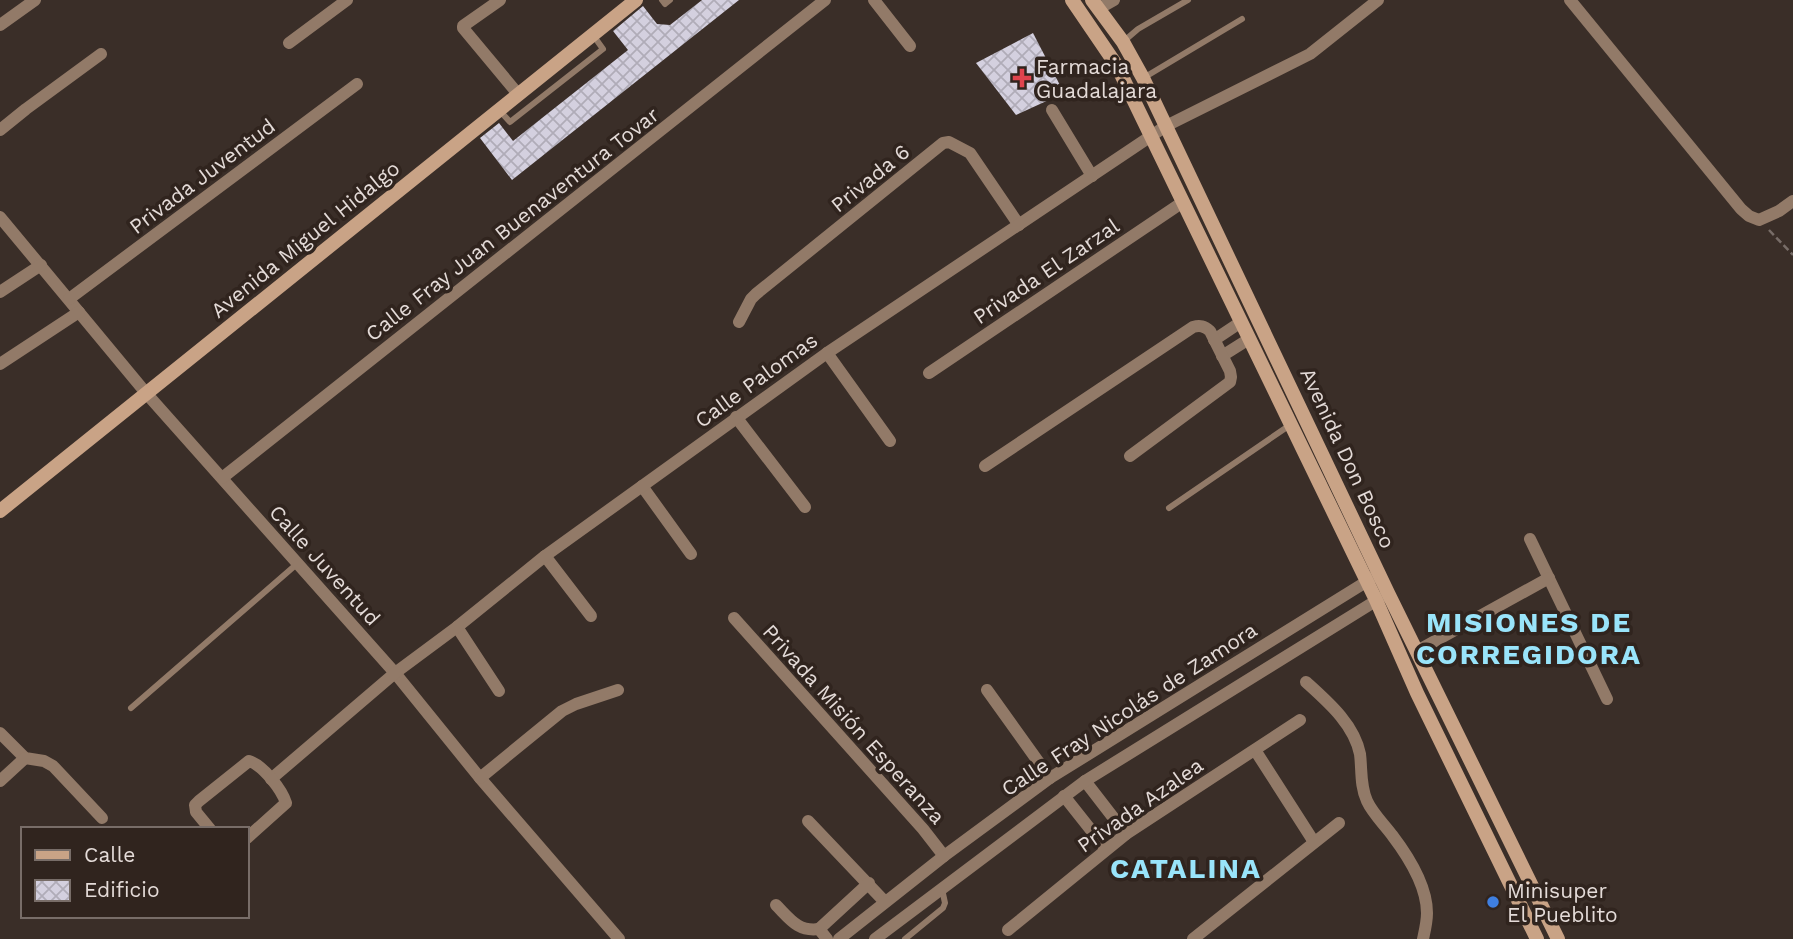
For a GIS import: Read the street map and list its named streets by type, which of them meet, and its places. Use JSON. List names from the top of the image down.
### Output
{
  "streets": {
    "street": [
      "Privada Juventud",
      "Privada 6",
      "Calle Fray Juan Buenaventura Tovar",
      "Avenida Miguel Hidalgo",
      "Privada El Zarzal",
      "Calle Palomas",
      "Avenida Don Bosco",
      "Calle Juventud",
      "Calle Fray Nicolás de Zamora",
      "Privada Misión Esperanza",
      "Privada Azalea"
    ]
  },
  "crossings": [
    ["Privada Juventud", "Calle Juventud"],
    ["Privada 6", "Calle Palomas"],
    ["Calle Fray Juan Buenaventura Tovar", "Calle Juventud"],
    ["Avenida Miguel Hidalgo", "Calle Juventud"],
    ["Privada El Zarzal", "Avenida Don Bosco"],
    ["Calle Palomas", "Avenida Don Bosco"],
    ["Calle Palomas", "Calle Juventud"],
    ["Avenida Don Bosco", "Calle Fray Nicolás de Zamora"],
    ["Calle Fray Nicolás de Zamora", "Privada Misión Esperanza"]
  ],
  "districts": ["MISIONES DE CORREGIDORA", "CATALINA"],
  "places": {
    "health": ["Farmacia Guadalajara"],
    "other": ["Minisuper El Pueblito"]
  },
  "legend": ["Calle", "Edificio"]
}
